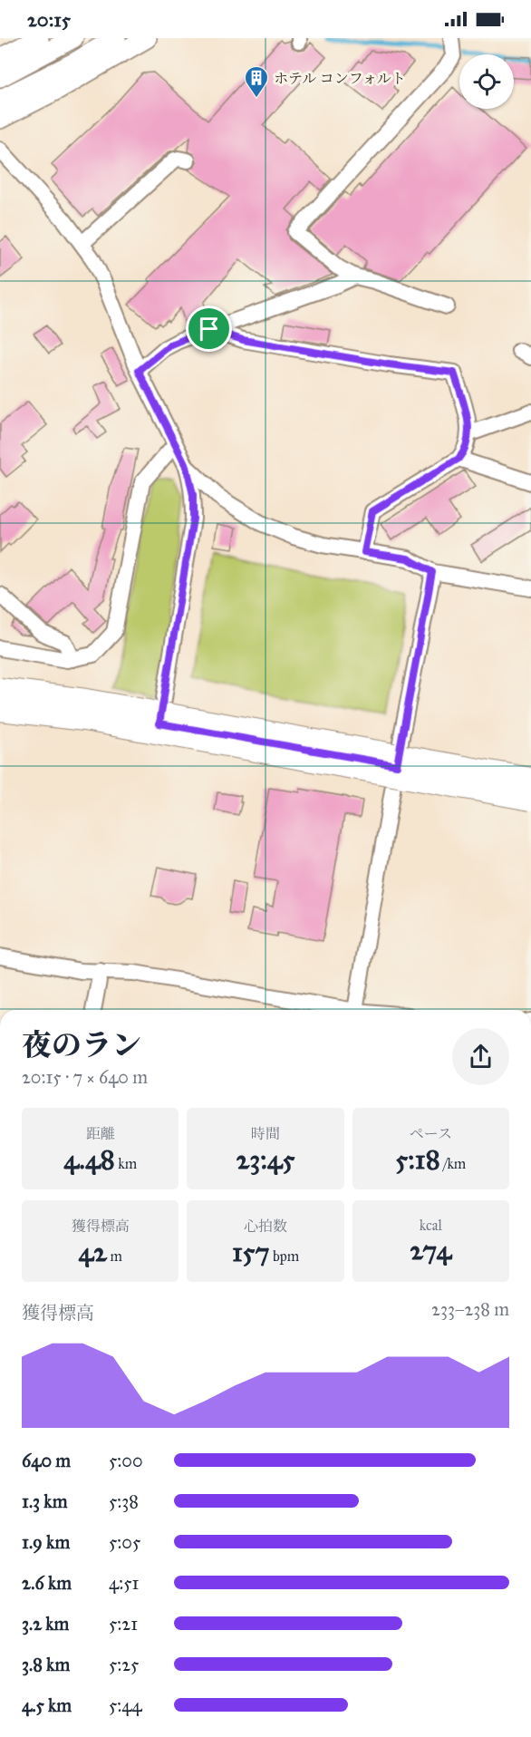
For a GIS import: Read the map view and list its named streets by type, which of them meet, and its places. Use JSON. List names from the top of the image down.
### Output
{
  "places": {
    "building": ["ホテル コンフォルト"]
  },
  "page": {
    "status": "20:15",
    "heading": ["夜のラン", "20:15 · 7 × 640 m"],
    "stats": [
      ["距離", "4.48 km"],
      ["時間", "23:45"],
      ["ペース", "5:18 /km"],
      ["獲得標高", "42 m"],
      ["心拍数", "157 bpm"],
      ["kcal", "274"]
    ],
    "chart": ["獲得標高", "233–238 m"],
    "list": [
      {
        "name": "640 m",
        "note": "5:00"
      },
      {
        "name": "1.3 km",
        "note": "5:38"
      },
      {
        "name": "1.9 km",
        "note": "5:05"
      },
      {
        "name": "2.6 km",
        "note": "4:51"
      },
      {
        "name": "3.2 km",
        "note": "5:21"
      },
      {
        "name": "3.8 km",
        "note": "5:25"
      },
      {
        "name": "4.5 km",
        "note": "5:44"
      }
    ]
  }
}
